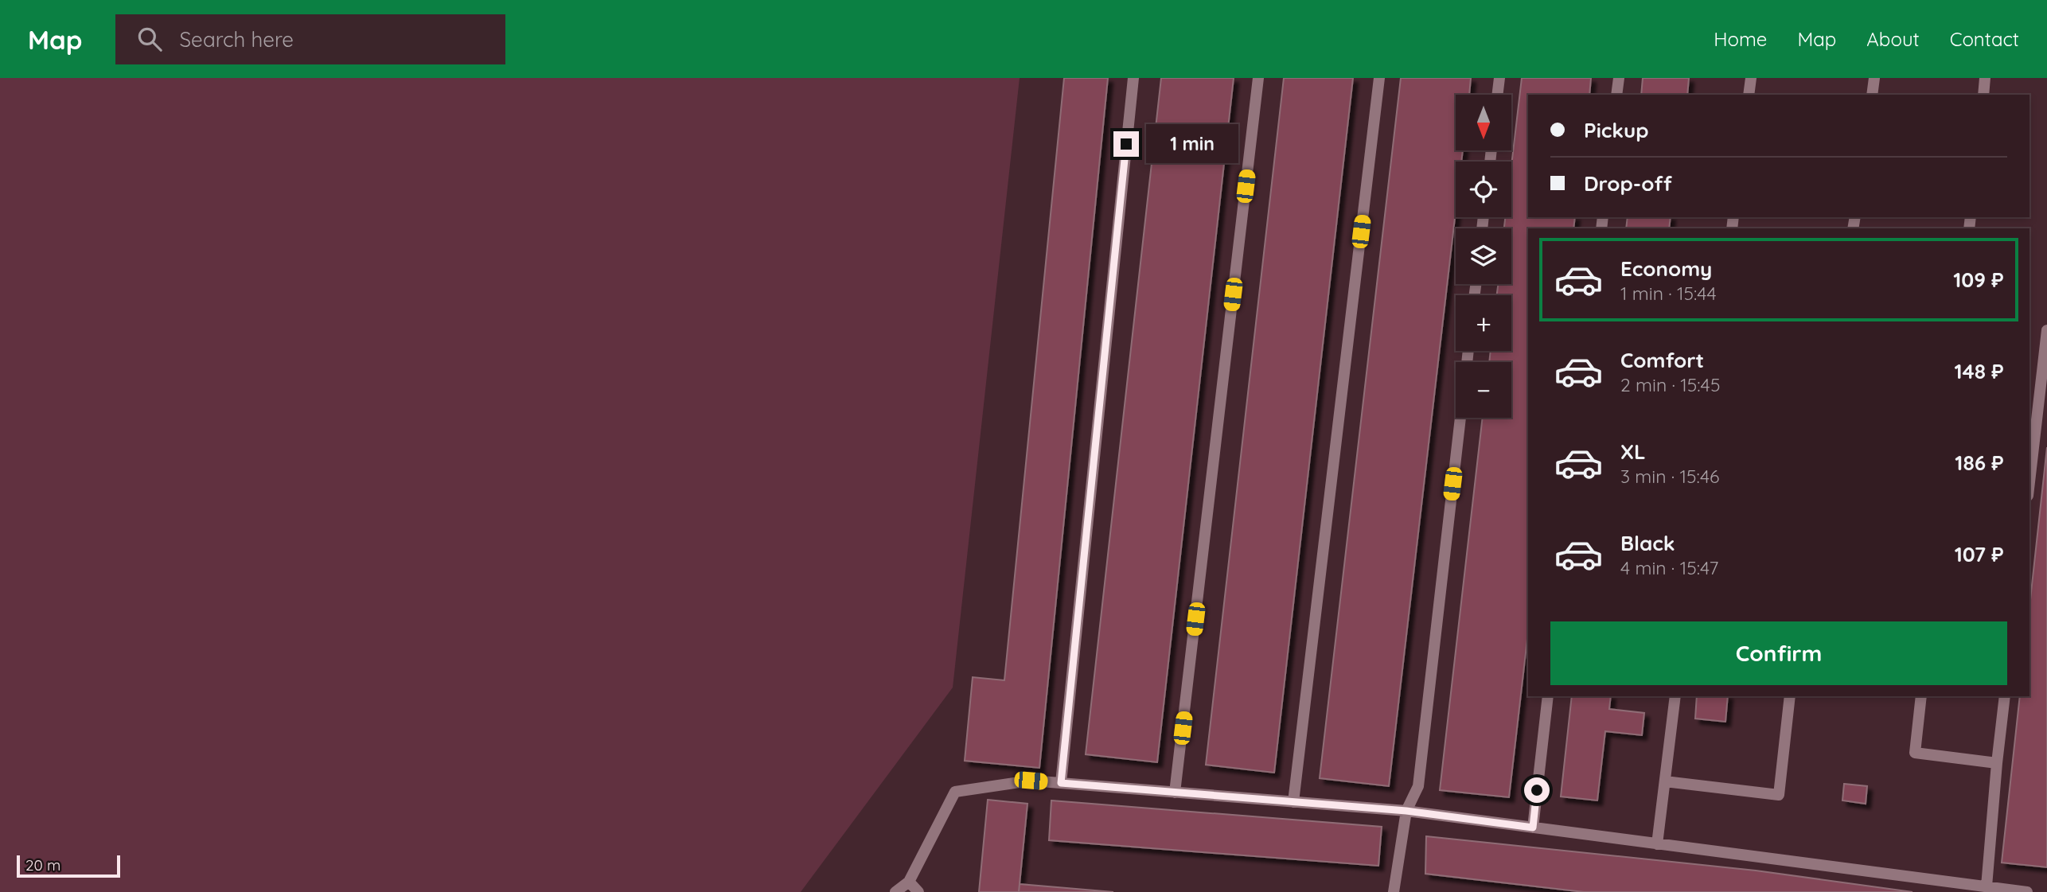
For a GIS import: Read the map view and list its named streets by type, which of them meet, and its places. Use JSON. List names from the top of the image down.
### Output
{
  "scale_bar": "20 m",
  "north": "bottom",
  "page": {
    "header": "Map",
    "search": "Search here",
    "nav": [
      "Home",
      "Map",
      "About",
      "Contact"
    ],
    "map_buttons": ["+", "−"],
    "banner": ["Pickup", "Drop-off"],
    "bubble": "1 min",
    "list": [
      {
        "name": "Economy",
        "note": "1 min · 15:44",
        "value": "109 ₽"
      },
      {
        "name": "Comfort",
        "note": "2 min · 15:45",
        "value": "148 ₽"
      },
      {
        "name": "XL",
        "note": "3 min · 15:46",
        "value": "186 ₽"
      },
      {
        "name": "Black",
        "note": "4 min · 15:47",
        "value": "107 ₽"
      }
    ],
    "buttons": "Confirm",
    "scale": "20 m"
  }
}
